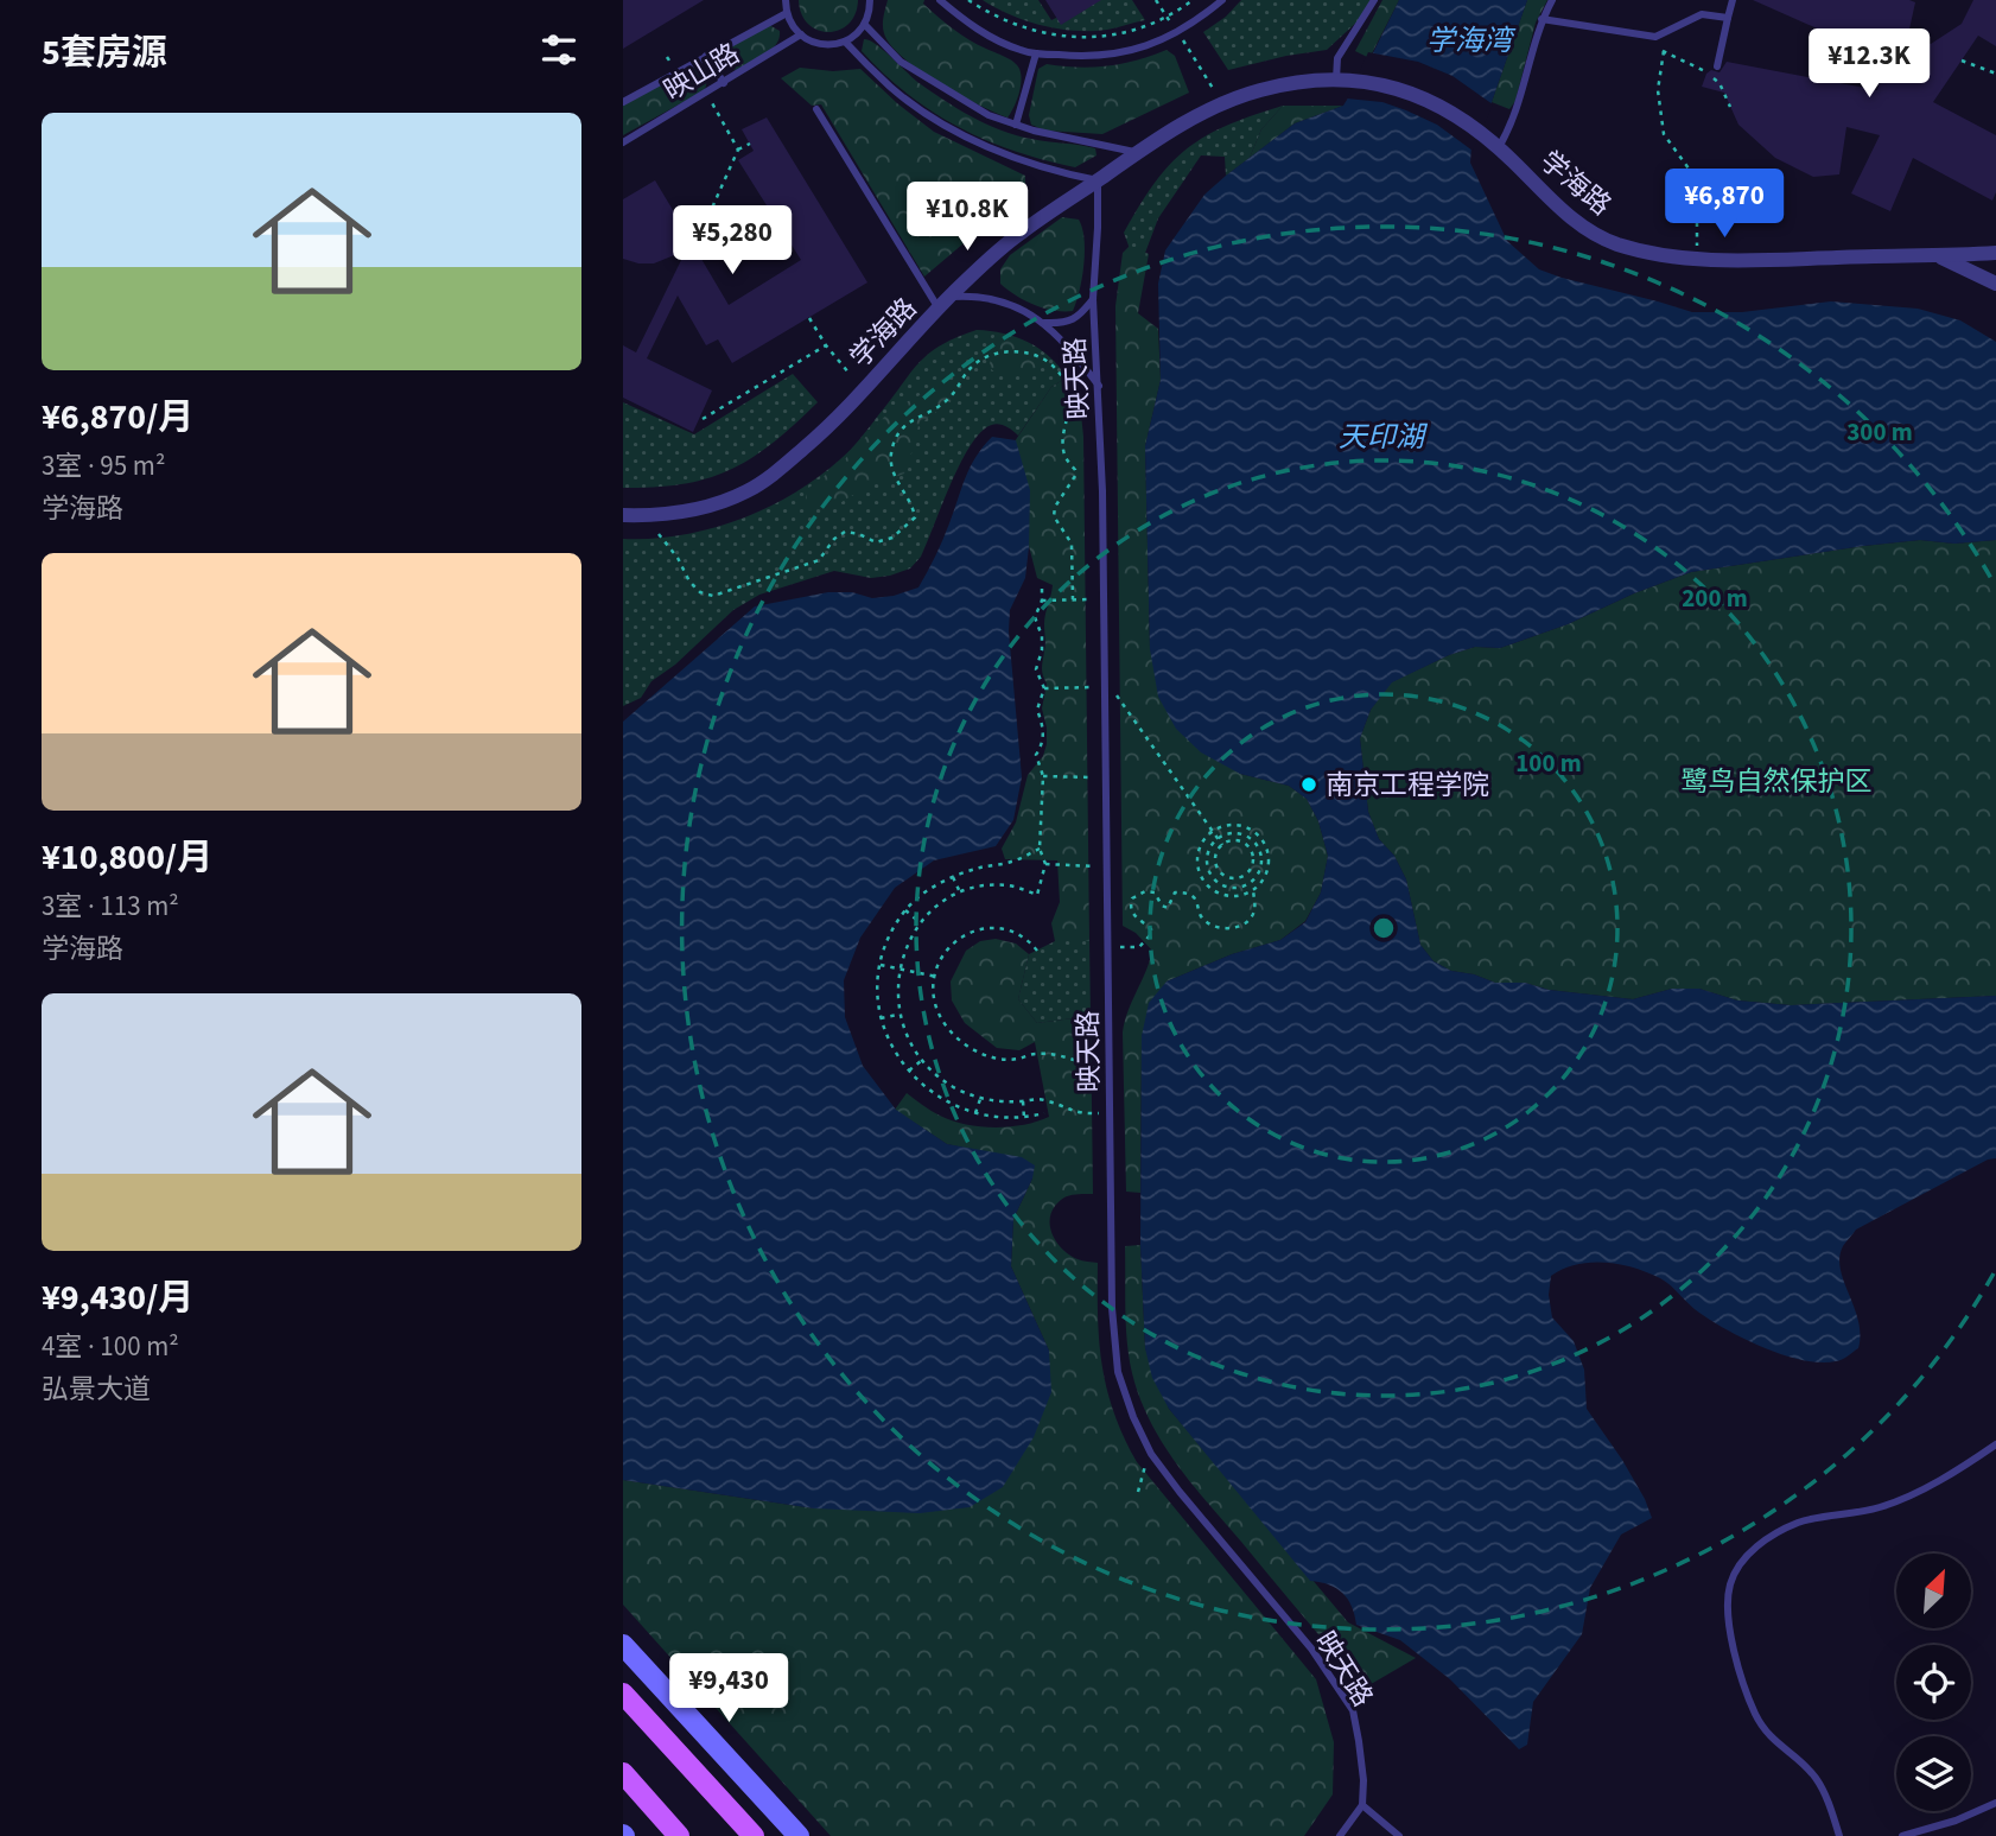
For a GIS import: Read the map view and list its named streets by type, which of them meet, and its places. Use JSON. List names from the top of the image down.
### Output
{
  "streets": {
    "street": ["学海路"],
    "lane": ["映山路", "映天路"]
  },
  "crossings": [
    ["学海路", "映天路"]
  ],
  "water": ["学海湾", "天印湖"],
  "parks": ["鹭鸟自然保护区"],
  "places": ["南京工程学院"],
  "north": "top right",
  "page": {
    "heading": "5套房源",
    "price": [
      "¥12.3K",
      "¥6,870",
      "¥10.8K",
      "¥5,280",
      "¥9,430"
    ],
    "list": [
      {
        "name": "¥6,870/月",
        "note": "3室 · 95 m² · 学海路"
      },
      {
        "name": "¥10,800/月",
        "note": "3室 · 113 m² · 学海路"
      },
      {
        "name": "¥9,430/月",
        "note": "4室 · 100 m² · 弘景大道"
      }
    ]
  },
  "rings": ["300 m", "200 m", "100 m"]
}
